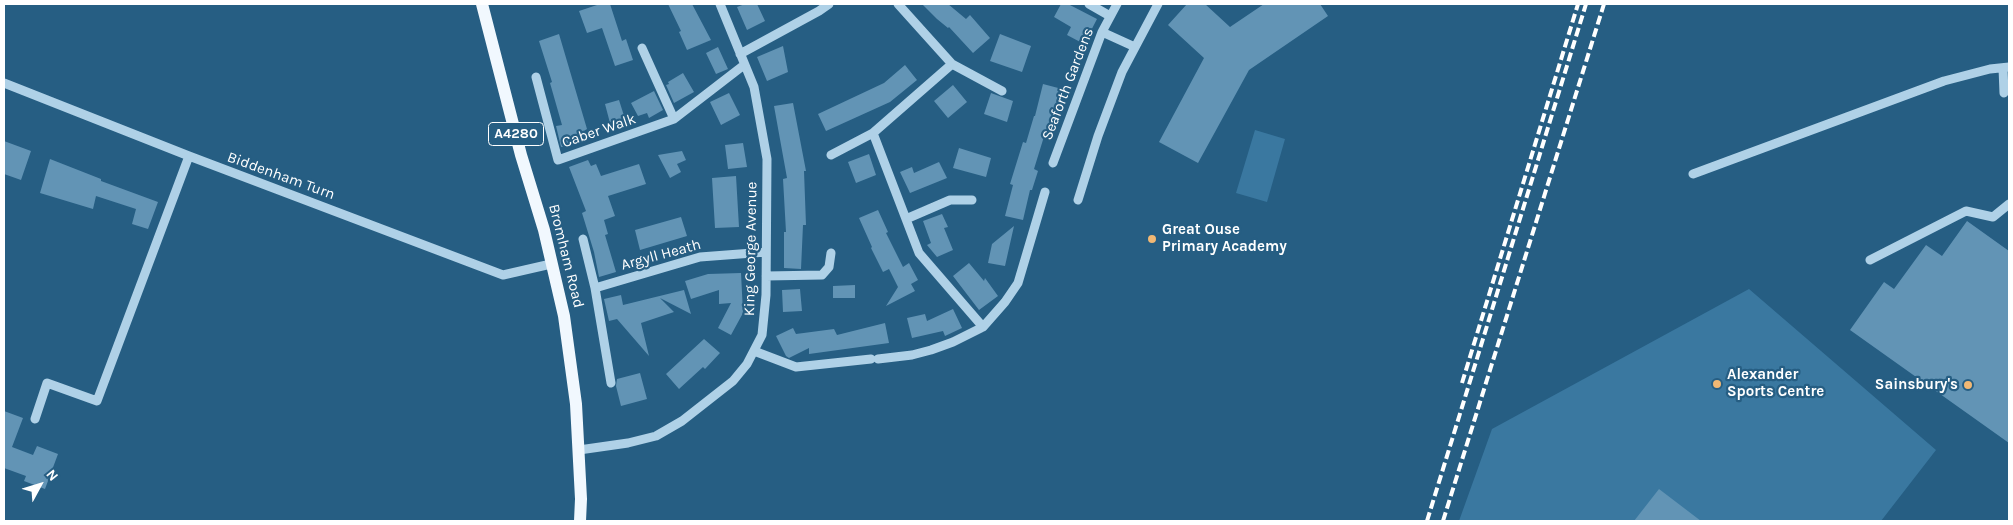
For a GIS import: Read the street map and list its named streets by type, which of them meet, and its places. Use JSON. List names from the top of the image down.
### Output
{
  "streets": {
    "main road": ["A4280", "Bromham Road"],
    "street": [
      "Seaforth Gardens",
      "Caber Walk",
      "Biddenham Turn",
      "King George Avenue",
      "Argyll Heath"
    ]
  },
  "crossings": [
    ["Caber Walk", "King George Avenue"],
    ["Biddenham Turn", "Bromham Road"],
    ["King George Avenue", "Argyll Heath"],
    ["King George Avenue", "Bromham Road"],
    ["Argyll Heath", "Bromham Road"]
  ],
  "places": ["Great Ouse Primary Academy", "Alexander Sports Centre", "Sainsbury's"],
  "north": "top right"
}
